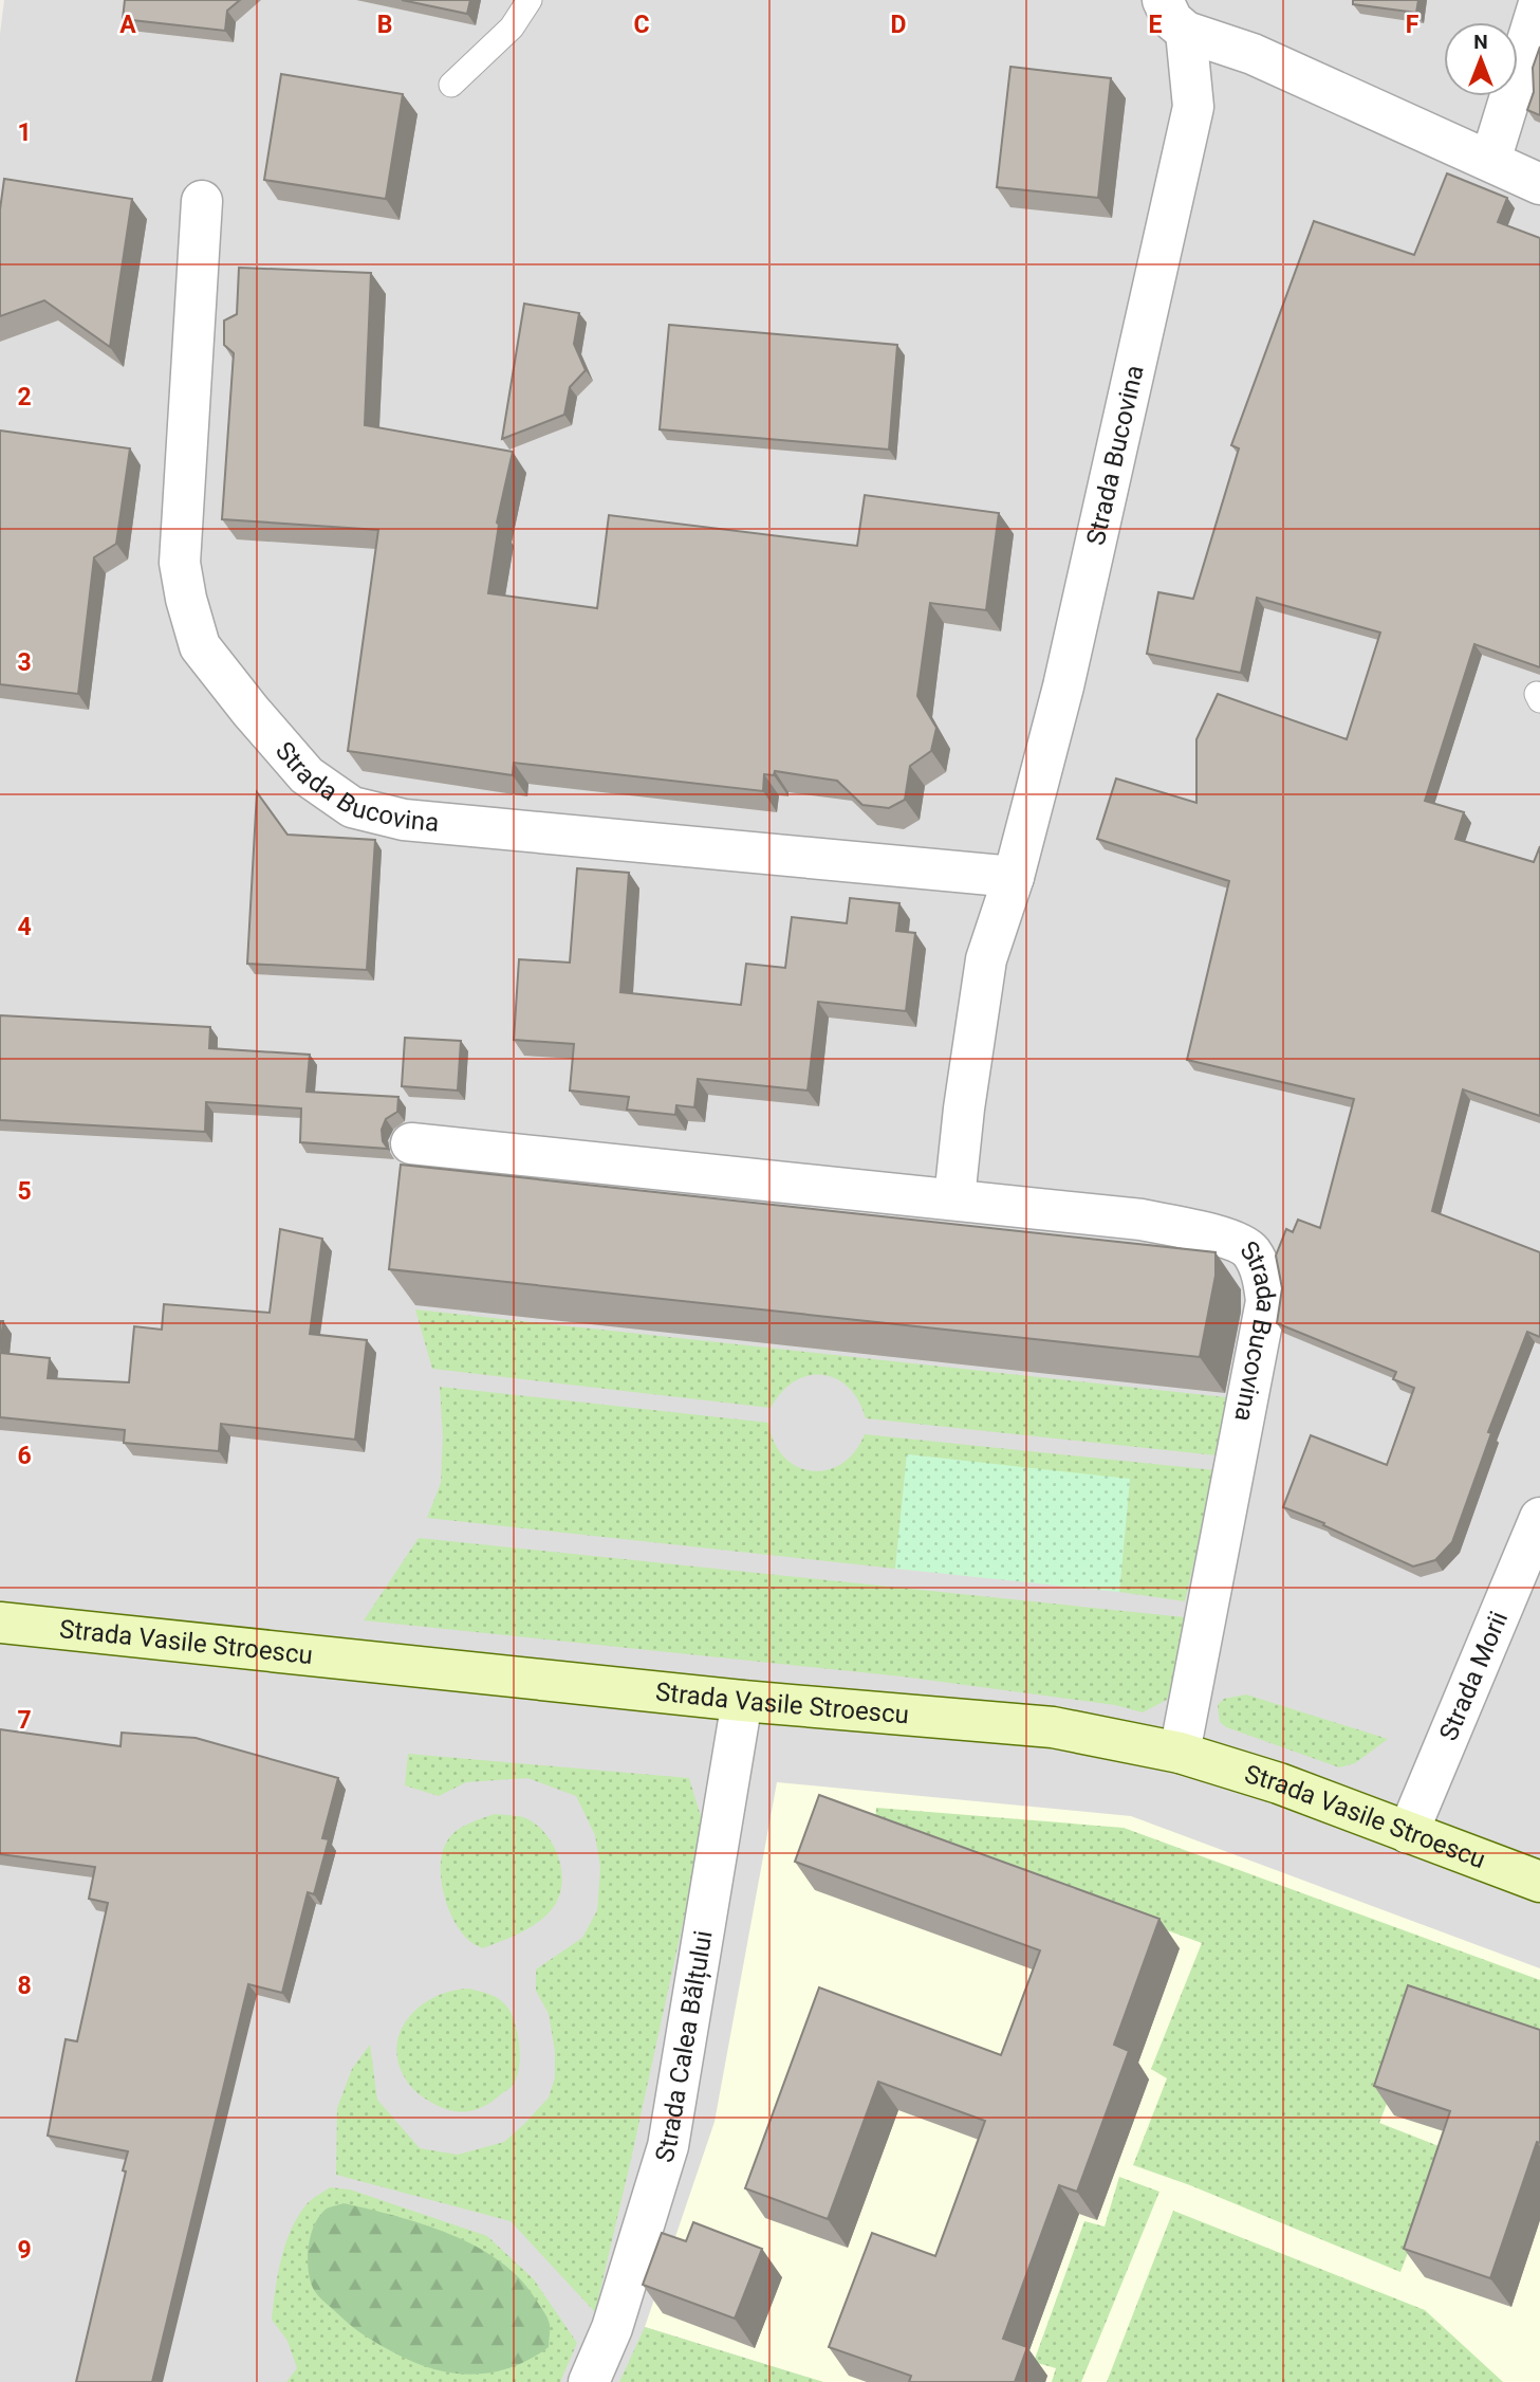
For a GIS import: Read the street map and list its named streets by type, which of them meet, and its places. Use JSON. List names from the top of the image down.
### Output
{
  "streets": {
    "main road": ["Strada Vasile Stroescu"],
    "street": ["Strada Bucovina", "Strada Morii", "Strada Calea Bălțului"]
  },
  "crossings": [
    ["Strada Bucovina", "Strada Vasile Stroescu"],
    ["Strada Vasile Stroescu", "Strada Morii"],
    ["Strada Vasile Stroescu", "Strada Calea Bălțului"]
  ],
  "north": "top",
  "grid": {
    "columns": [
      "A",
      "B",
      "C",
      "D",
      "E",
      "F"
    ],
    "rows": [
      "1",
      "2",
      "3",
      "4",
      "5",
      "6",
      "7",
      "8",
      "9"
    ]
  }
}
